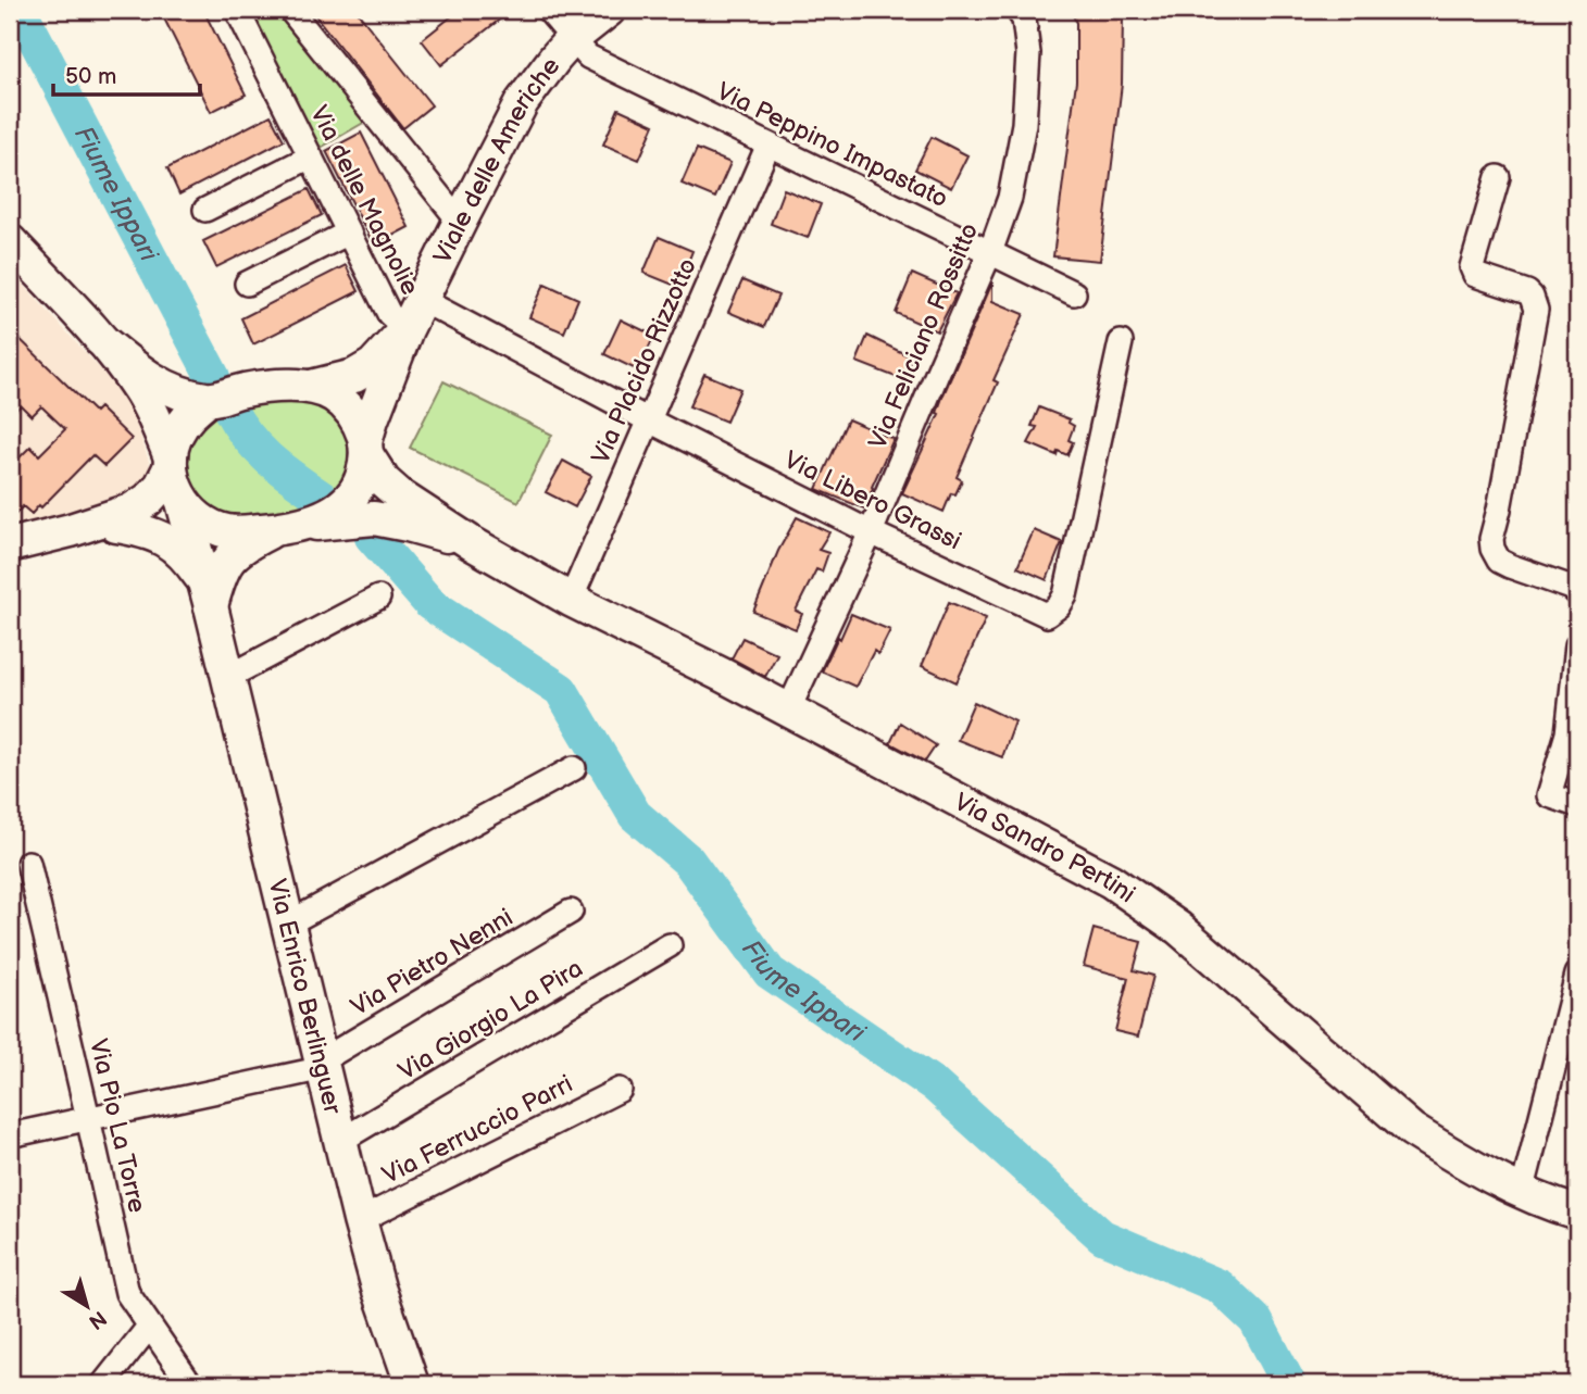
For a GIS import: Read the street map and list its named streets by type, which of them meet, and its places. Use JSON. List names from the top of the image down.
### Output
{
  "streets": {
    "main road": ["Viale delle Americhe", "Via Sandro Pertini", "Via Enrico Berlinguer"],
    "street": [
      "Via Peppino Impastato",
      "Via delle Magnolie",
      "Via Feliciano Rossitto",
      "Via Placido Rizzotto",
      "Via Libero Grassi",
      "Via Pietro Nenni",
      "Via Giorgio La Pira",
      "Via Pio La Torre",
      "Via Ferruccio Parri"
    ]
  },
  "crossings": [
    ["Via Peppino Impastato", "Viale delle Americhe"],
    ["Via Peppino Impastato", "Via Feliciano Rossitto"],
    ["Via Peppino Impastato", "Via Placido Rizzotto"],
    ["Viale delle Americhe", "Via delle Magnolie"],
    ["Viale delle Americhe", "Via Libero Grassi"],
    ["Via Feliciano Rossitto", "Via Libero Grassi"],
    ["Via Feliciano Rossitto", "Via Sandro Pertini"],
    ["Via Placido Rizzotto", "Via Libero Grassi"],
    ["Via Placido Rizzotto", "Via Sandro Pertini"],
    ["Via Pietro Nenni", "Via Enrico Berlinguer"],
    ["Via Pietro Nenni", "Via Pio La Torre"],
    ["Via Enrico Berlinguer", "Via Giorgio La Pira"],
    ["Via Enrico Berlinguer", "Via Ferruccio Parri"]
  ],
  "water": ["Fiume Ippari"],
  "scale_bar": "50 m",
  "north": "bottom right"
}
